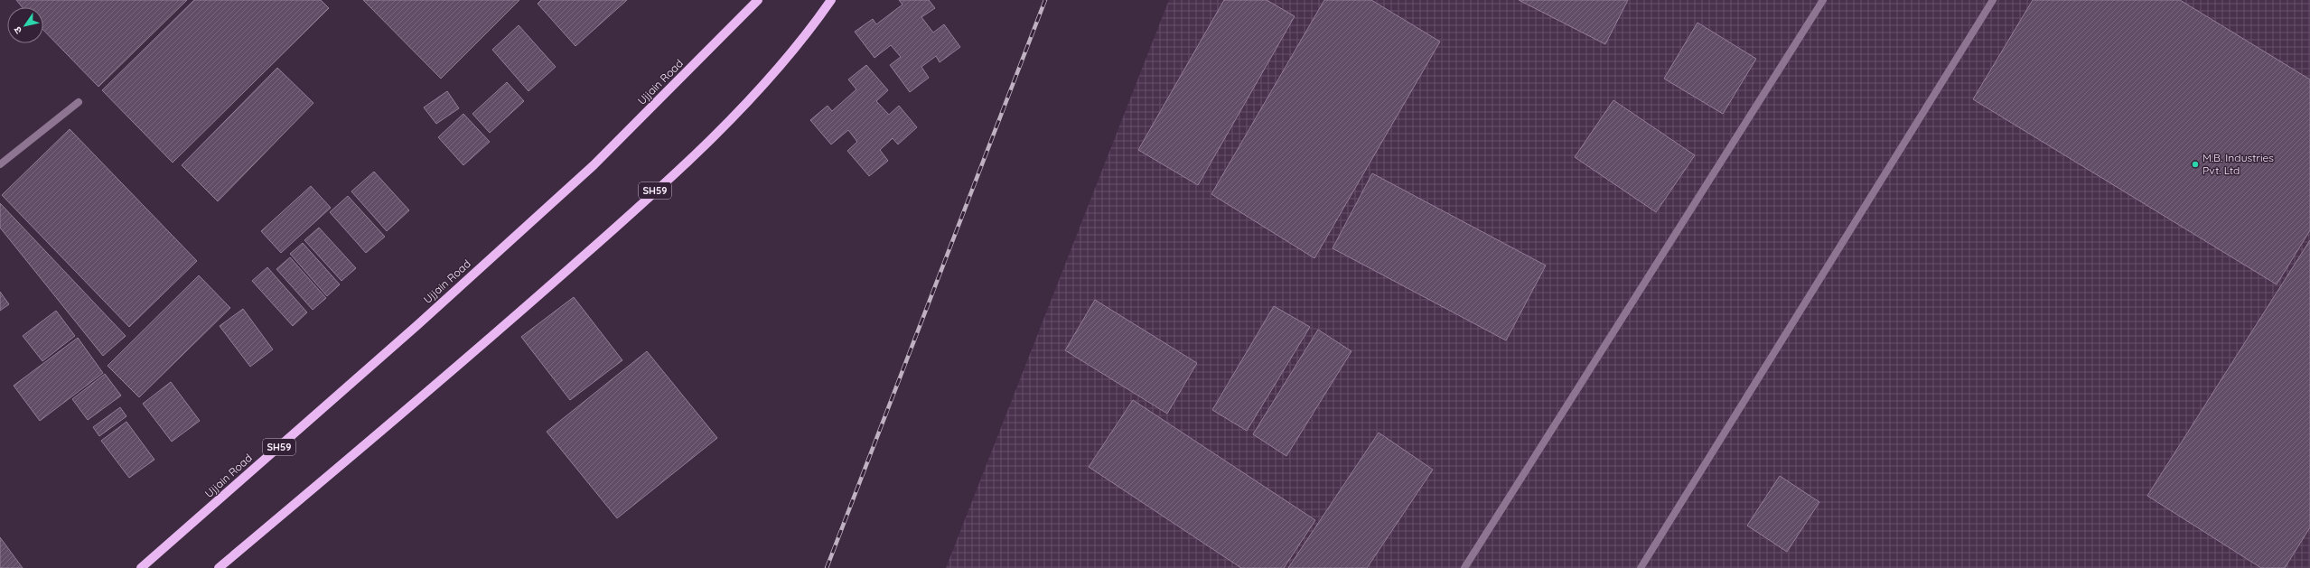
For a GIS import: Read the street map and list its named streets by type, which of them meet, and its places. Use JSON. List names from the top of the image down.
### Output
{
  "streets": {
    "main road": ["Ujjain Road", "SH59"]
  },
  "places": ["M.B. Industries Pvt. Ltd"],
  "north": "bottom left"
}
